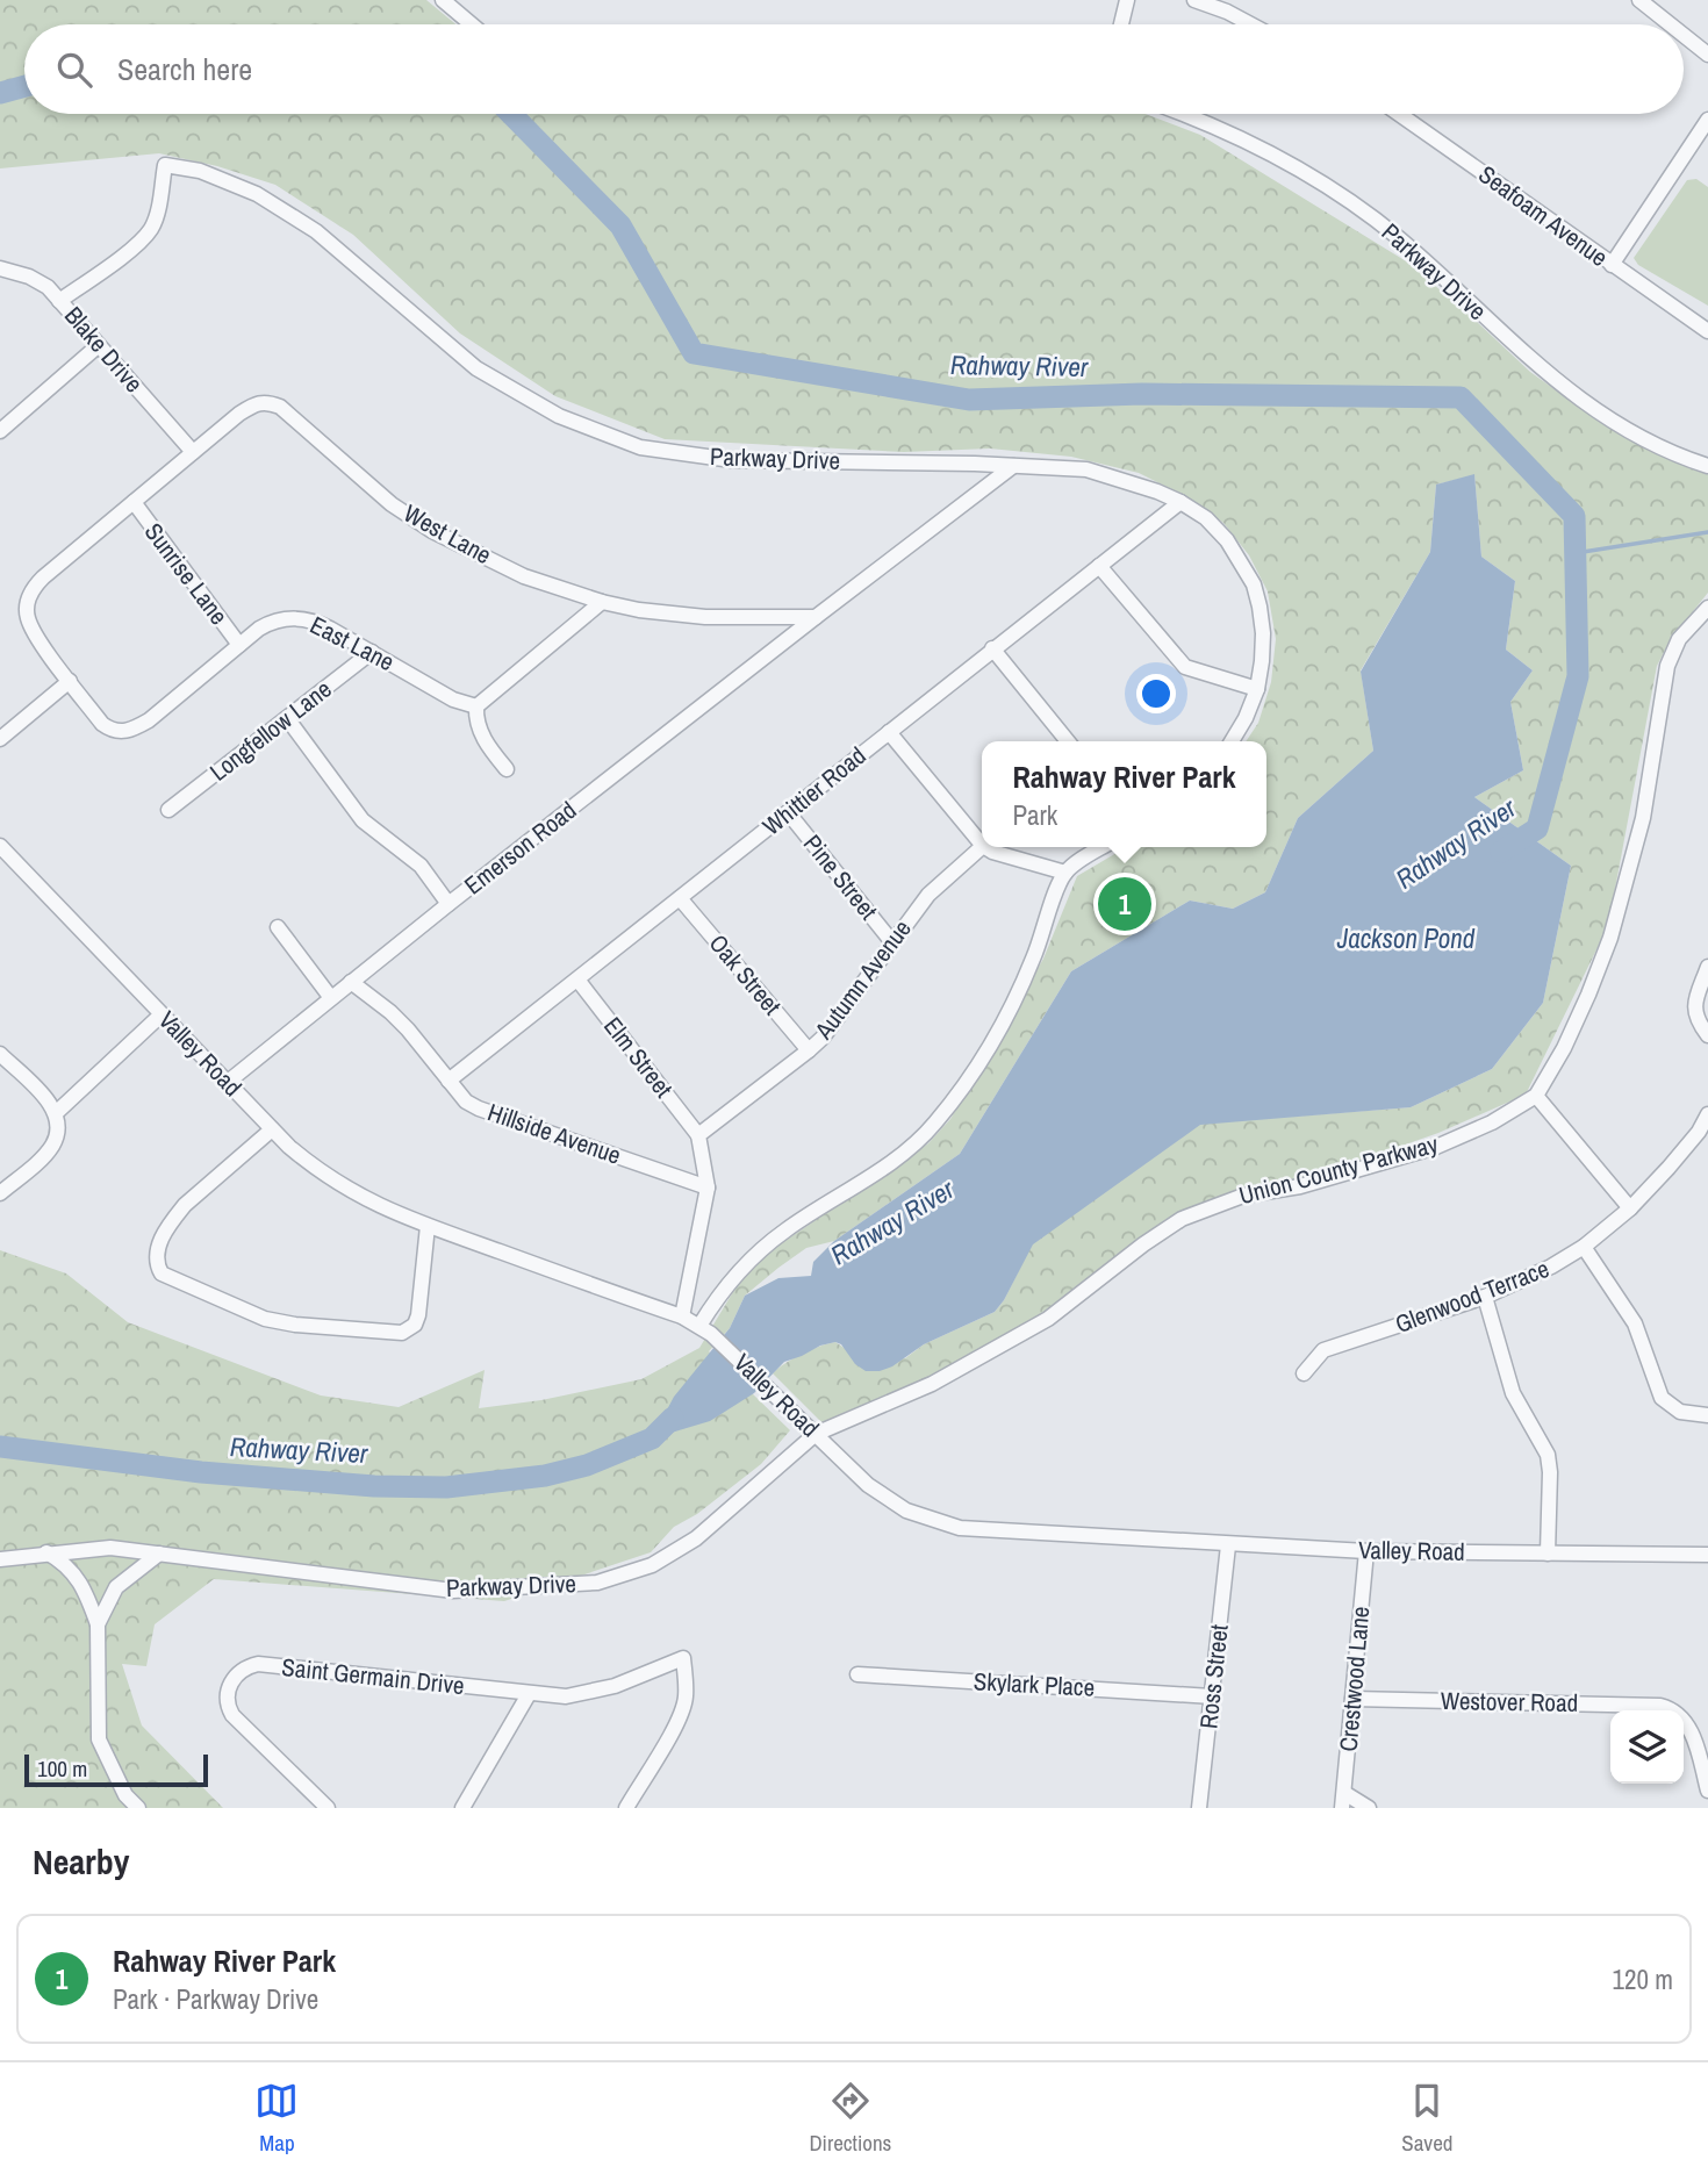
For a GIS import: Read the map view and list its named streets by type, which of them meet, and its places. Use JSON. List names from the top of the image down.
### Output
{
  "streets": {
    "street": [
      "Seafoam Avenue",
      "Parkway Drive",
      "Blake Drive",
      "West Lane",
      "Sunrise Lane",
      "East Lane",
      "Longfellow Lane",
      "Whittier Road",
      "Emerson Road",
      "Pine Street",
      "Oak Street",
      "Autumn Avenue",
      "Valley Road",
      "Elm Street",
      "Hillside Avenue",
      "Union County Parkway",
      "Glenwood Terrace",
      "Saint Germain Drive",
      "Ross Street",
      "Crestwood Lane",
      "Skylark Place",
      "Westover Road"
    ]
  },
  "crossings": [
    ["Parkway Drive", "Blake Drive"],
    ["Parkway Drive", "Whittier Road"],
    ["Parkway Drive", "Valley Road"],
    ["Parkway Drive", "Union County Parkway"],
    ["Blake Drive", "West Lane"],
    ["West Lane", "Sunrise Lane"],
    ["West Lane", "East Lane"],
    ["West Lane", "Emerson Road"],
    ["Sunrise Lane", "East Lane"],
    ["East Lane", "Longfellow Lane"],
    ["Whittier Road", "Pine Street"],
    ["Whittier Road", "Oak Street"],
    ["Whittier Road", "Elm Street"],
    ["Whittier Road", "Hillside Avenue"],
    ["Emerson Road", "Valley Road"],
    ["Emerson Road", "Hillside Avenue"],
    ["Pine Street", "Autumn Avenue"],
    ["Oak Street", "Autumn Avenue"],
    ["Autumn Avenue", "Elm Street"],
    ["Valley Road", "Union County Parkway"],
    ["Valley Road", "Ross Street"],
    ["Valley Road", "Crestwood Lane"],
    ["Ross Street", "Skylark Place"],
    ["Crestwood Lane", "Westover Road"]
  ],
  "water": ["Rahway River", "Jackson Pond"],
  "scale_bar": "100 m",
  "page": {
    "search": "Search here",
    "popup": ["Rahway River Park", "Park"],
    "pins": "1",
    "scale": "100 m",
    "heading": "Nearby",
    "list": [
      {
        "mark": "1",
        "name": "Rahway River Park",
        "note": "Park · Parkway Drive",
        "value": "120 m"
      }
    ],
    "nav": ["Map", "Directions", "Saved"]
  }
}
